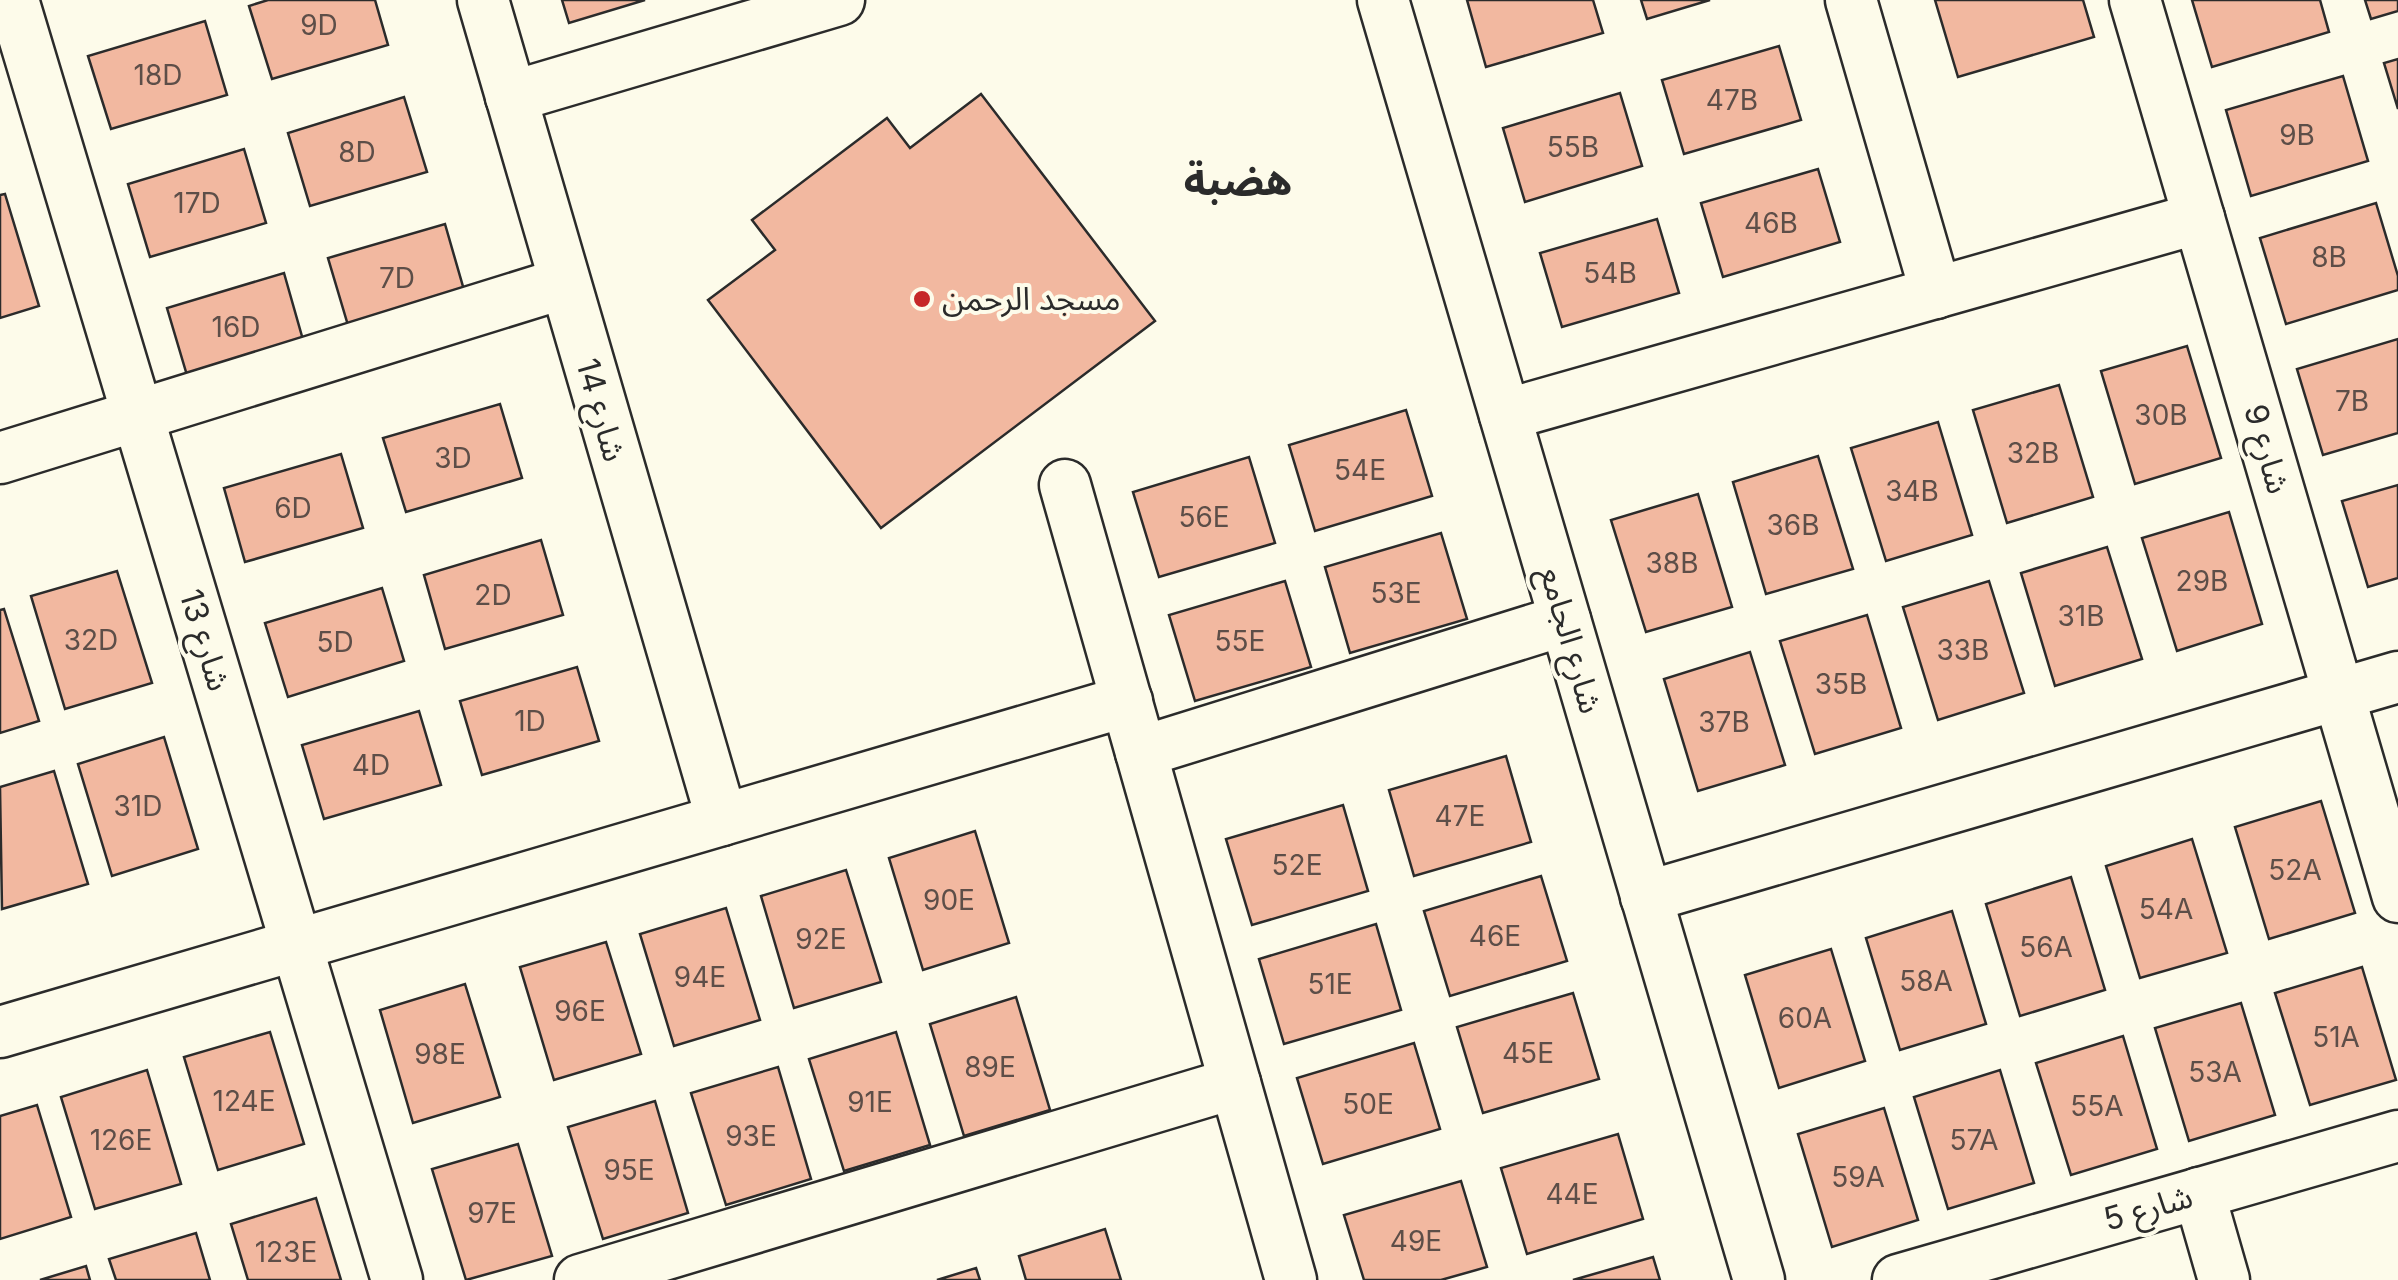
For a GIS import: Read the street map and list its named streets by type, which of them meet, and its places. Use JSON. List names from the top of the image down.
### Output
{
  "streets": {
    "street": [
      "شارع 14",
      "شارع 9",
      "شارع 13",
      "شارع الجامع",
      "شارع 5"
    ]
  },
  "districts": ["هضبة"],
  "places": ["مسجد الرحمن"],
  "house_numbers": [
    "9D",
    "18D",
    "47B",
    "9B",
    "55B",
    "8D",
    "17D",
    "46B",
    "8B",
    "54B",
    "7D",
    "16D",
    "7B",
    "30B",
    "32B",
    "3D",
    "54E",
    "34B",
    "6D",
    "56E",
    "36B",
    "38B",
    "29B",
    "53E",
    "2D",
    "31B",
    "32D",
    "55E",
    "5D",
    "33B",
    "35B",
    "1D",
    "37B",
    "4D",
    "31D",
    "47E",
    "52E",
    "52A",
    "90E",
    "54A",
    "46E",
    "92E",
    "56A",
    "94E",
    "58A",
    "51E",
    "96E",
    "60A",
    "51A",
    "45E",
    "98E",
    "89E",
    "53A",
    "124E",
    "91E",
    "50E",
    "55A",
    "93E",
    "126E",
    "57A",
    "95E",
    "59A",
    "44E",
    "97E",
    "49E",
    "123E"
  ]
}
